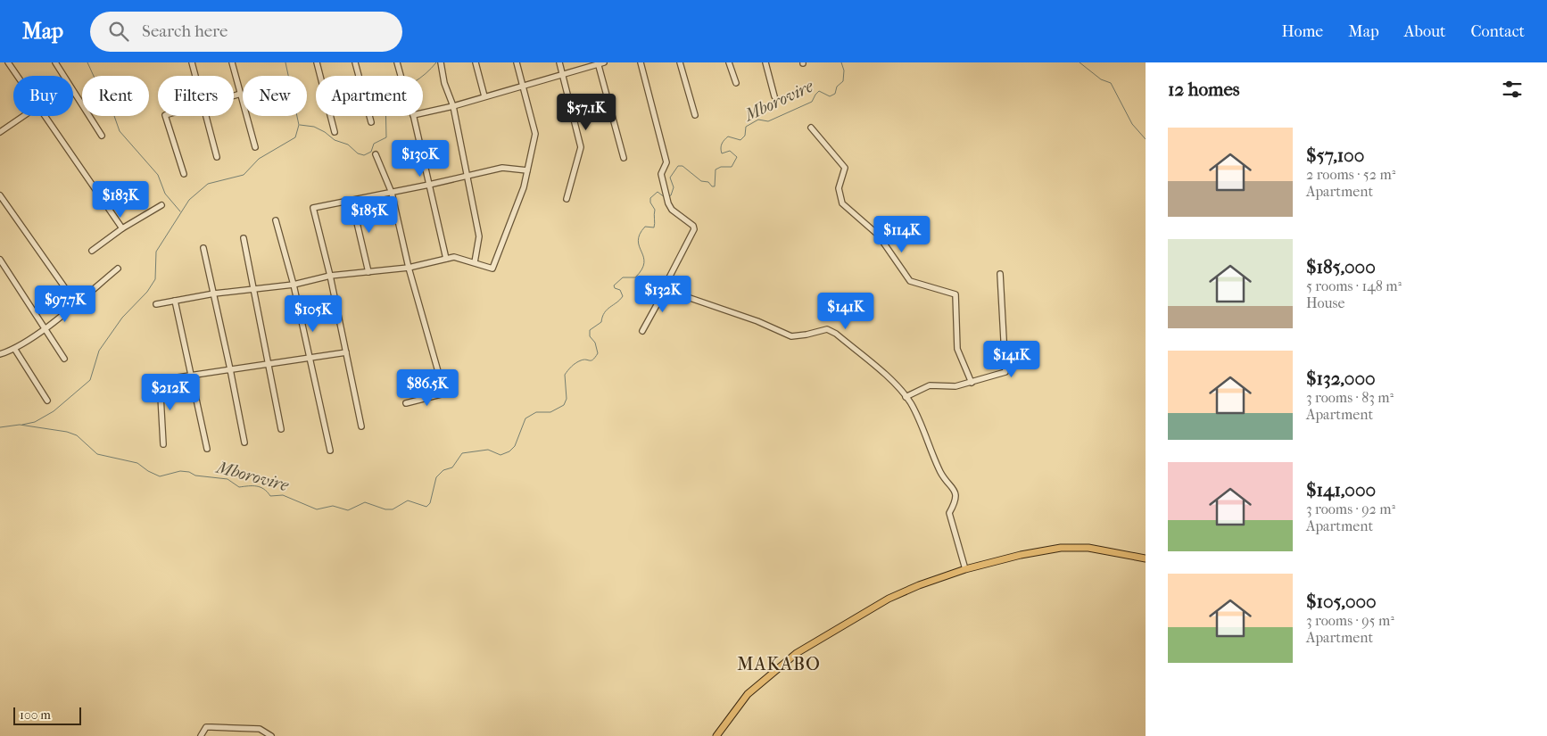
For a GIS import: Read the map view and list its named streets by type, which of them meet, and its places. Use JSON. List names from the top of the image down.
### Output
{
  "districts": ["MAKABO"],
  "water": ["Mborovire"],
  "scale_bar": "100 m",
  "page": {
    "header": "Map",
    "search": "Search here",
    "nav": [
      "Home",
      "Map",
      "About",
      "Contact"
    ],
    "heading": "12 homes",
    "chip": [
      "Buy",
      "Rent",
      "Filters",
      "New",
      "Apartment"
    ],
    "price": [
      "$57.1K",
      "$130K",
      "$183K",
      "$185K",
      "$114K",
      "$132K",
      "$97.7K",
      "$141K",
      "$105K",
      "$141K",
      "$86.5K",
      "$212K"
    ],
    "list": [
      {
        "name": "$57,100",
        "note": "2 rooms · 52 m² · Apartment"
      },
      {
        "name": "$185,000",
        "note": "5 rooms · 148 m² · House"
      },
      {
        "name": "$132,000",
        "note": "3 rooms · 83 m² · Apartment"
      },
      {
        "name": "$141,000",
        "note": "3 rooms · 92 m² · Apartment"
      },
      {
        "name": "$105,000",
        "note": "3 rooms · 95 m² · Apartment"
      }
    ],
    "scale": "100 m"
  }
}
